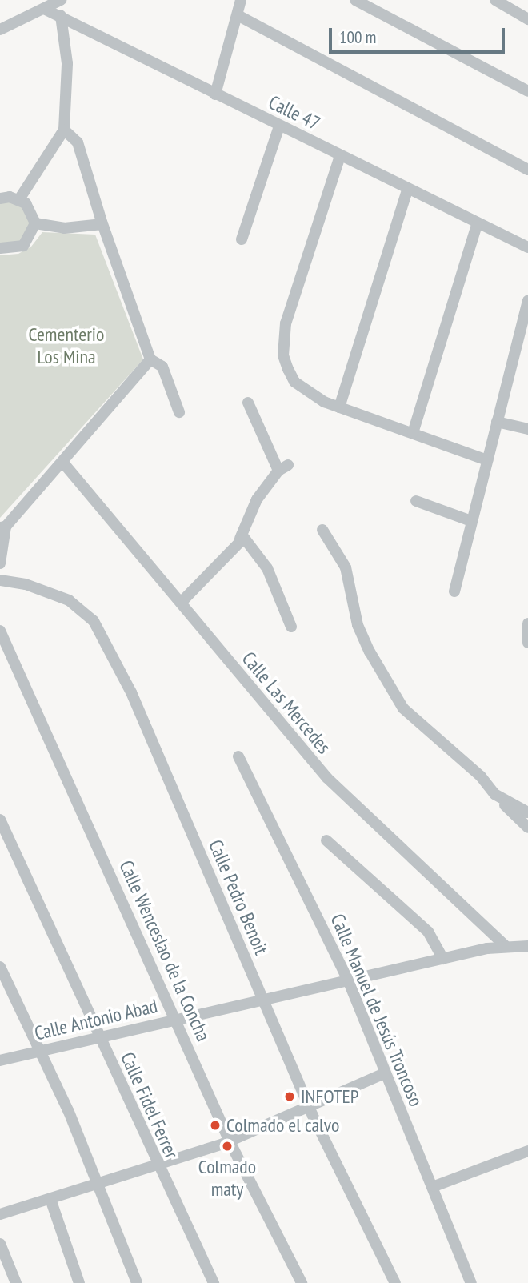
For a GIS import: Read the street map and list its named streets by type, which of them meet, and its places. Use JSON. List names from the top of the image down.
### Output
{
  "streets": {
    "street": [
      "Calle 47",
      "Calle Las Mercedes",
      "Calle Pedro Benoit",
      "Calle Wenceslao de la Concha",
      "Calle Manuel de Jesús Troncoso",
      "Calle Antonio Abad",
      "Calle Fidel Ferrer"
    ]
  },
  "crossings": [
    ["Calle Las Mercedes", "Calle Antonio Abad"],
    ["Calle Pedro Benoit", "Calle Antonio Abad"],
    ["Calle Wenceslao de la Concha", "Calle Antonio Abad"],
    ["Calle Manuel de Jesús Troncoso", "Calle Antonio Abad"],
    ["Calle Antonio Abad", "Calle Fidel Ferrer"]
  ],
  "parks": ["Cementerio Los Mina"],
  "places": ["INFOTEP", "Colmado el calvo", "Colmado maty"],
  "scale_bar": "100 m"
}
